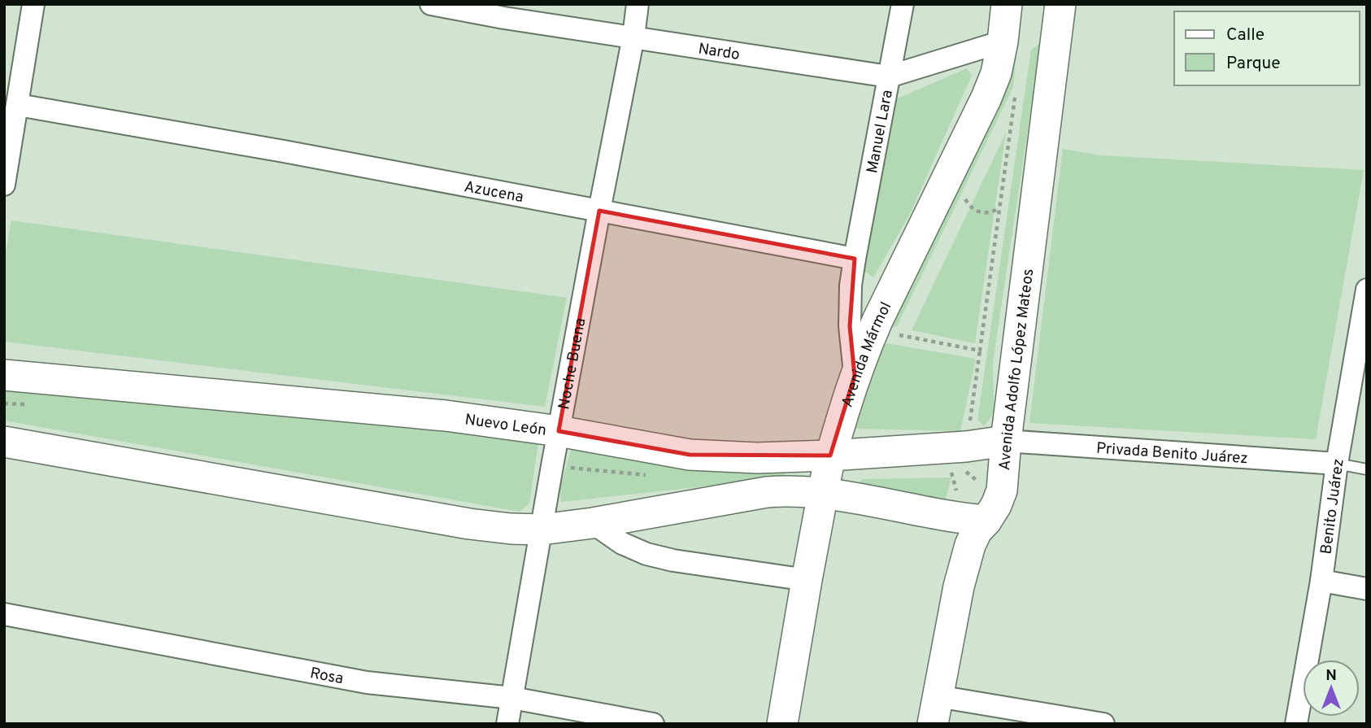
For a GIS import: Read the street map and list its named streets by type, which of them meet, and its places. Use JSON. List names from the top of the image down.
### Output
{
  "streets": {
    "street": [
      "Nardo",
      "Manuel Lara",
      "Azucena",
      "Avenida Mármol",
      "Noche Buena",
      "Avenida Adolfo López Mateos",
      "Nuevo León",
      "Privada Benito Juárez",
      "Benito Juárez",
      "Rosa"
    ]
  },
  "crossings": [
    ["Nardo", "Manuel Lara"],
    ["Nardo", "Avenida Mármol"],
    ["Nardo", "Noche Buena"],
    ["Manuel Lara", "Azucena"],
    ["Azucena", "Noche Buena"],
    ["Avenida Mármol", "Nuevo León"],
    ["Noche Buena", "Nuevo León"],
    ["Noche Buena", "Rosa"],
    ["Avenida Adolfo López Mateos", "Nuevo León"],
    ["Avenida Adolfo López Mateos", "Privada Benito Juárez"],
    ["Nuevo León", "Privada Benito Juárez"],
    ["Privada Benito Juárez", "Benito Juárez"]
  ],
  "legend": ["Calle", "Parque"],
  "north": "top"
}
